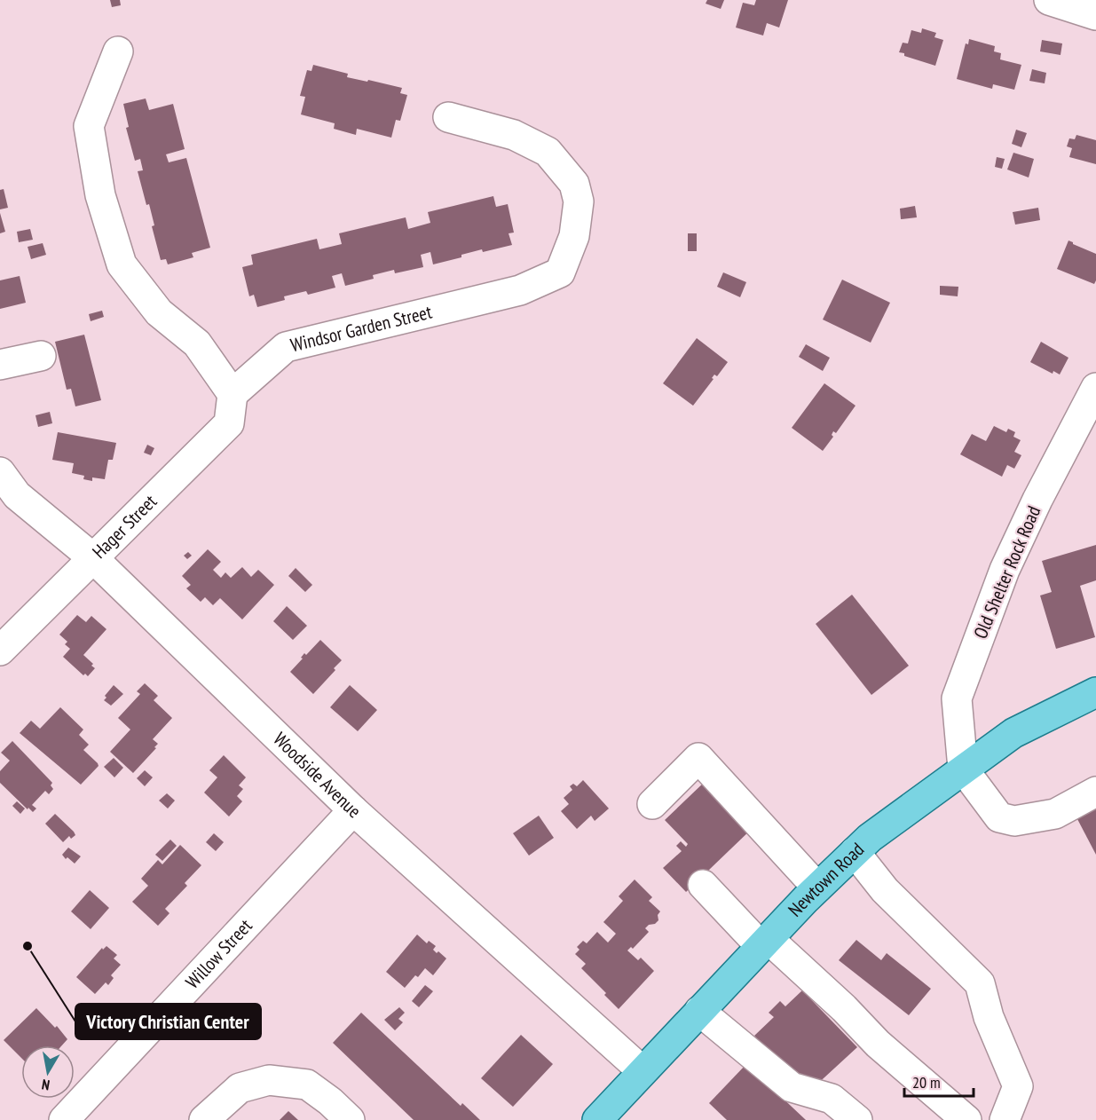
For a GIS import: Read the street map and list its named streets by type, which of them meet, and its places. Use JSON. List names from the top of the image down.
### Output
{
  "streets": {
    "main road": ["Newtown Road"],
    "street": [
      "Windsor Garden Street",
      "Hager Street",
      "Old Shelter Rock Road",
      "Woodside Avenue",
      "Willow Street"
    ]
  },
  "crossings": [
    ["Windsor Garden Street", "Hager Street"],
    ["Hager Street", "Woodside Avenue"],
    ["Old Shelter Rock Road", "Newtown Road"],
    ["Woodside Avenue", "Newtown Road"],
    ["Woodside Avenue", "Willow Street"]
  ],
  "places": ["Victory Christian Center"],
  "scale_bar": "20 m",
  "north": "bottom"
}
